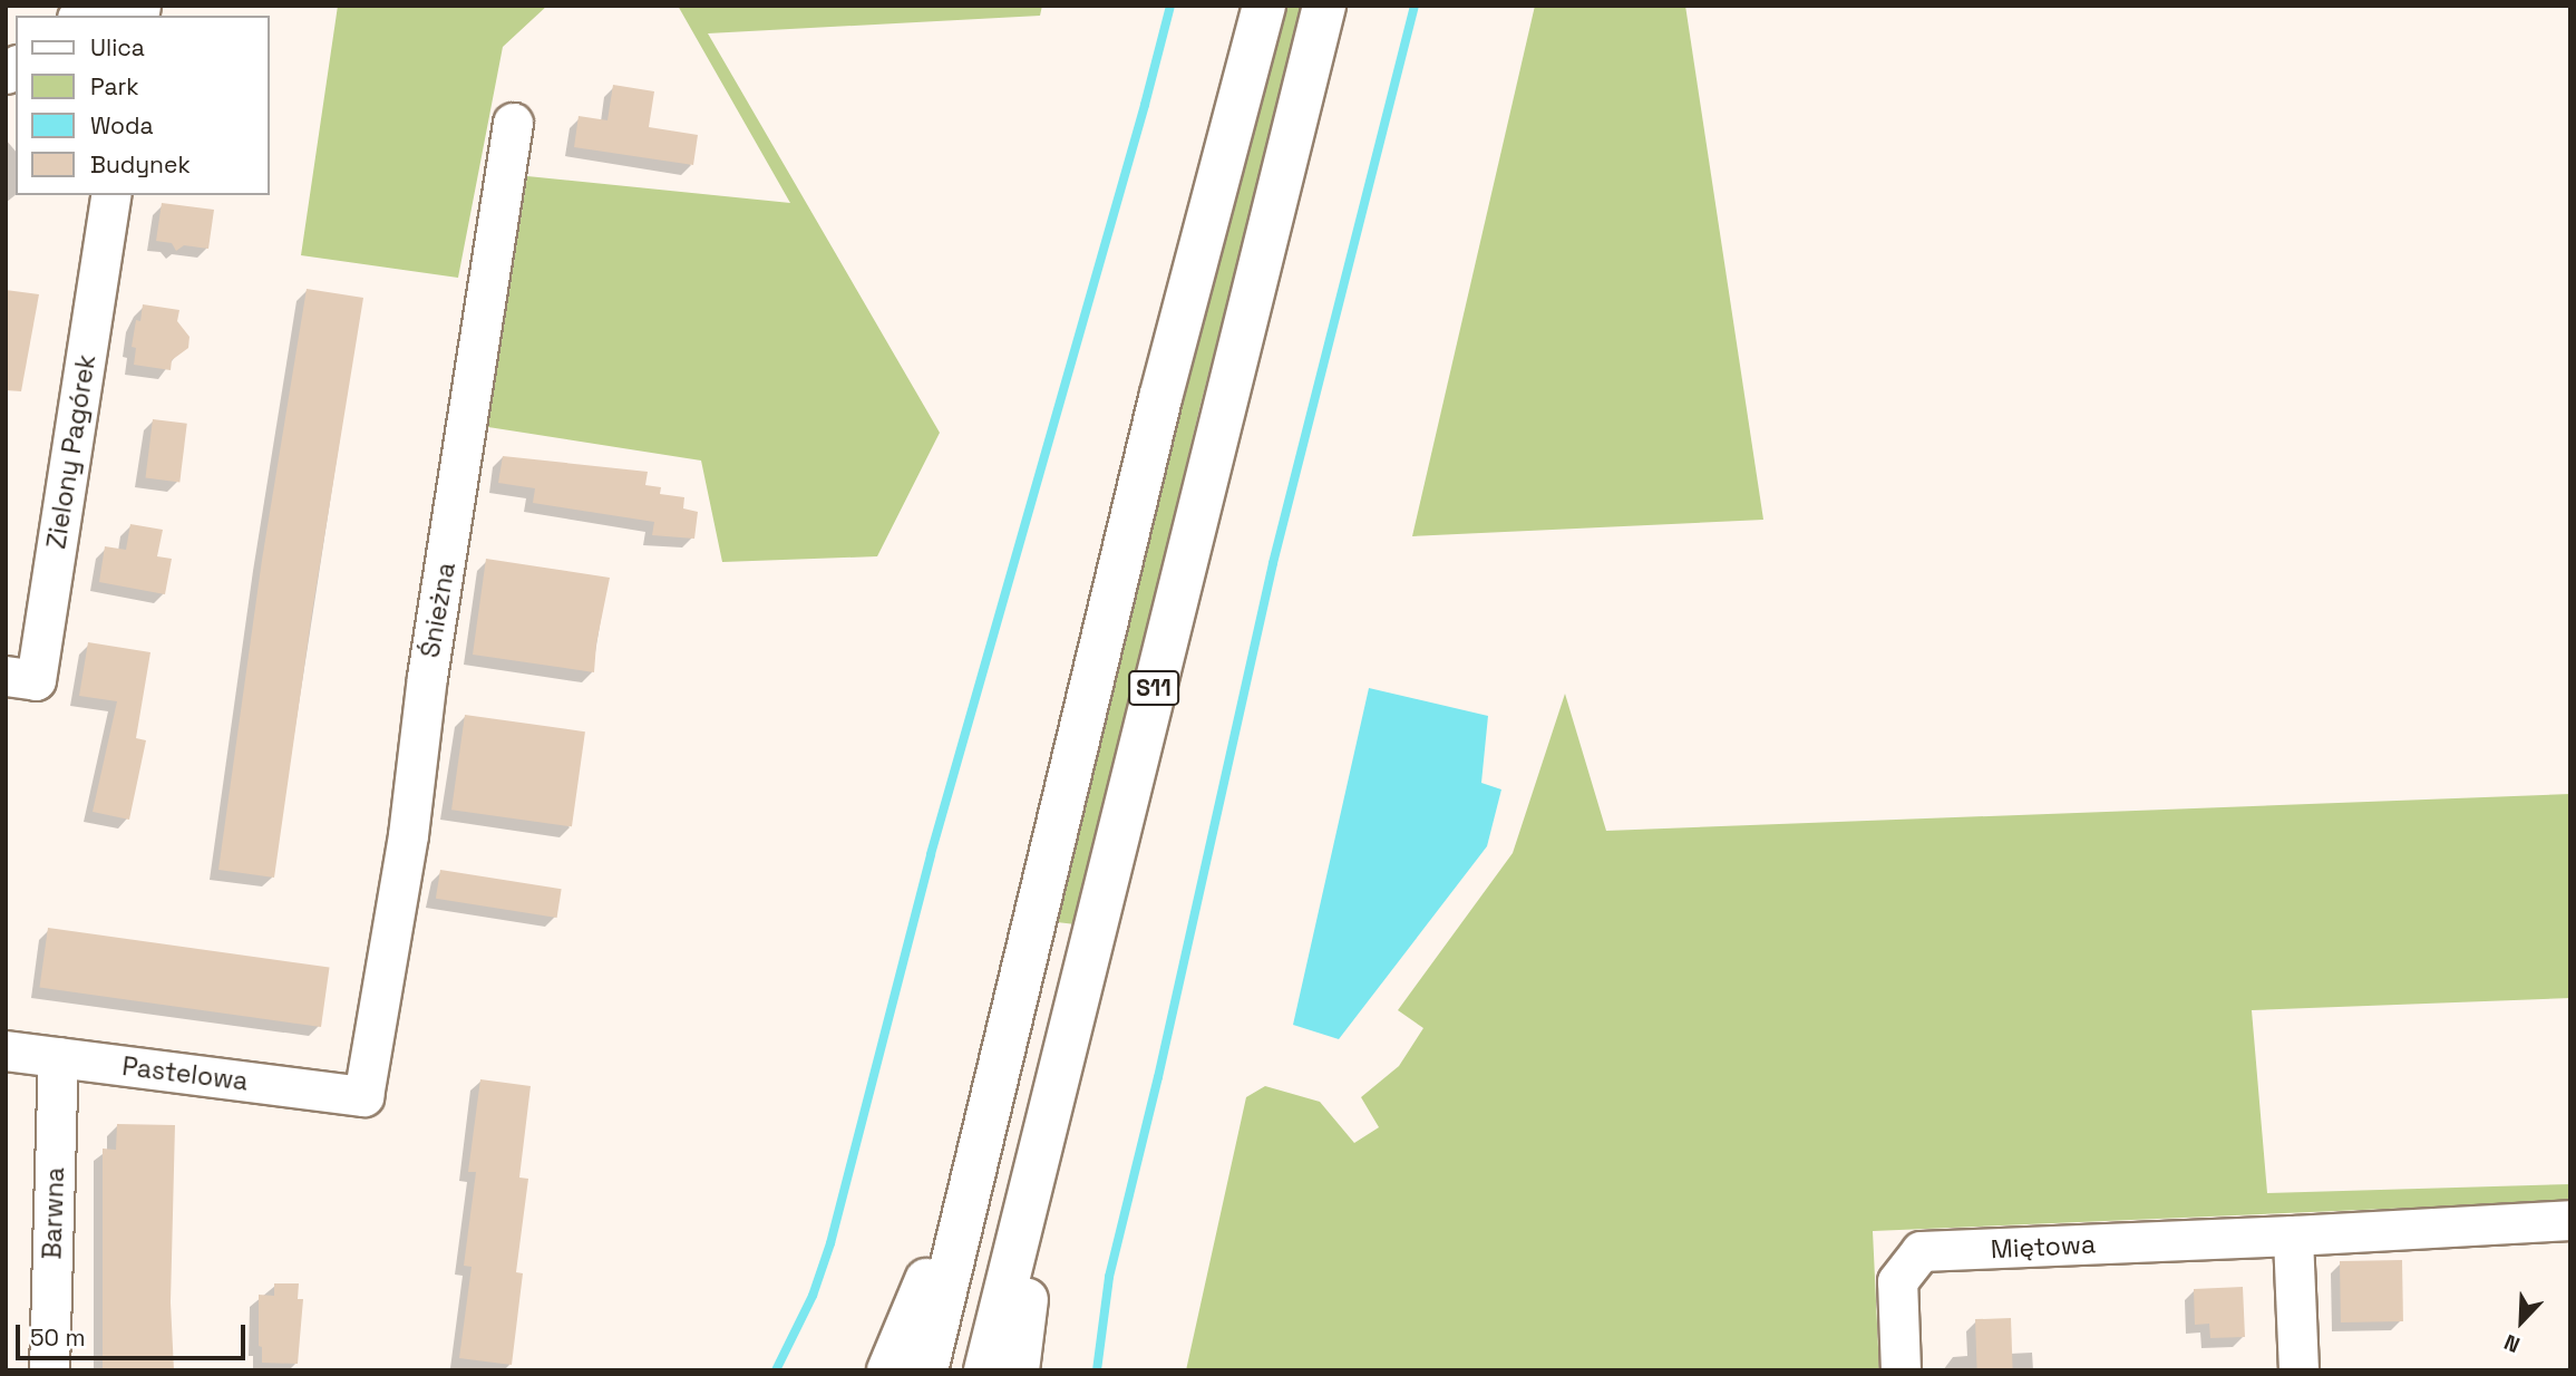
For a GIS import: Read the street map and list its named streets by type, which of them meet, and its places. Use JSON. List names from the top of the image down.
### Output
{
  "streets": {
    "highway": ["S11"],
    "street": [
      "Zielony Pagórek",
      "Śnieżna",
      "Pastelowa",
      "Barwna",
      "Miętowa"
    ]
  },
  "crossings": [
    ["Śnieżna", "Pastelowa"],
    ["Pastelowa", "Barwna"]
  ],
  "legend": [
    "Ulica",
    "Park",
    "Woda",
    "Budynek"
  ],
  "scale_bar": "50 m",
  "north": "bottom left"
}
